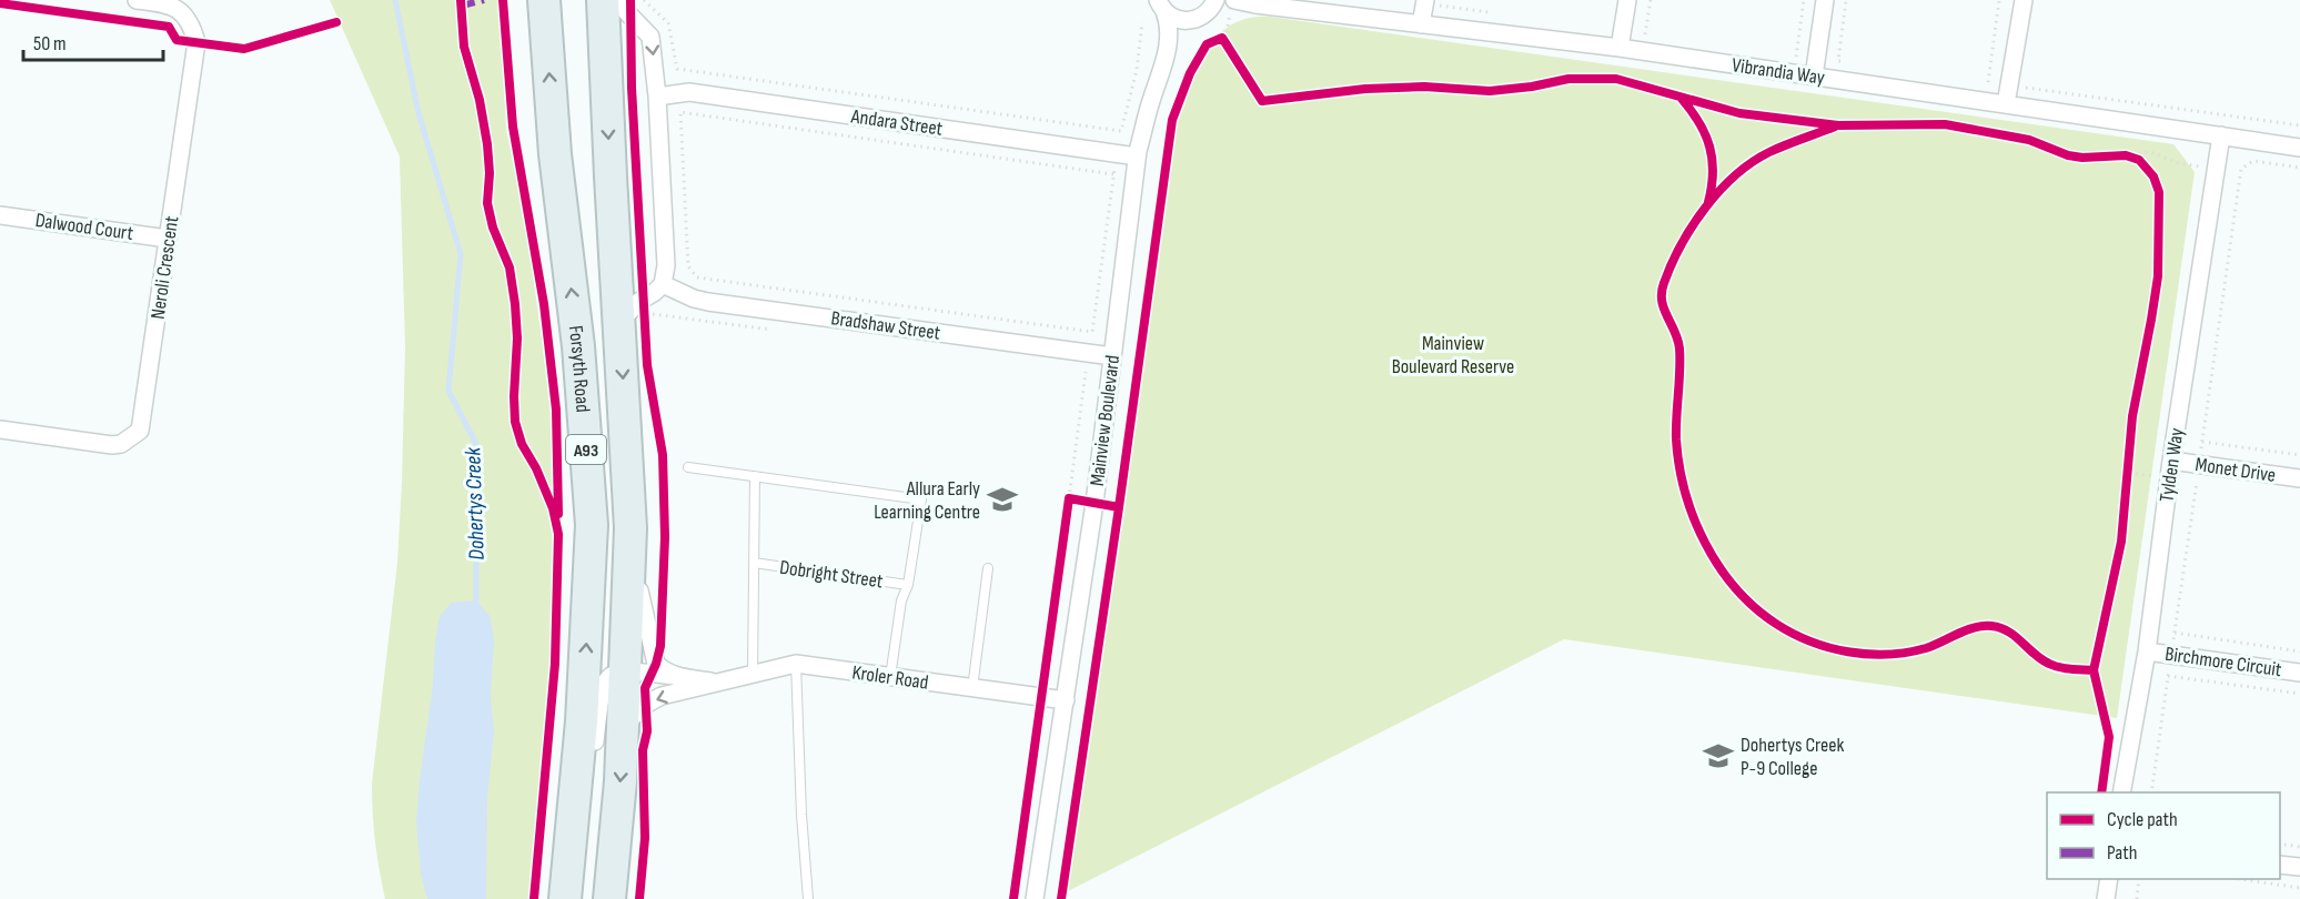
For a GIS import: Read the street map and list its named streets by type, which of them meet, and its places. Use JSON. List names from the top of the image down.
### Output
{
  "streets": {
    "highway": ["Forsyth Road", "A93"],
    "street": [
      "Vibrandia Way",
      "Andara Street",
      "Dalwood Court",
      "Neroli Crescent",
      "Bradshaw Street",
      "Mainview Boulevard",
      "Tylden Way",
      "Monet Drive",
      "Birchmore Circuit",
      "Kroler Road"
    ],
    "lane": ["Dobright Street"]
  },
  "crossings": [
    ["Vibrandia Way", "Mainview Boulevard"],
    ["Vibrandia Way", "Tylden Way"],
    ["Andara Street", "Mainview Boulevard"],
    ["Dalwood Court", "Neroli Crescent"],
    ["Bradshaw Street", "Mainview Boulevard"],
    ["Forsyth Road", "Kroler Road"],
    ["Mainview Boulevard", "Kroler Road"],
    ["Tylden Way", "Monet Drive"],
    ["Tylden Way", "Birchmore Circuit"],
    ["Dobright Street", "Kroler Road"]
  ],
  "water": ["Dohertys Creek"],
  "parks": ["Mainview Boulevard Reserve"],
  "places": {
    "school or university": ["Allura Early Learning Centre", "Dohertys Creek P-9 College"]
  },
  "legend": ["Cycle path", "Path"],
  "scale_bar": "50 m"
}
